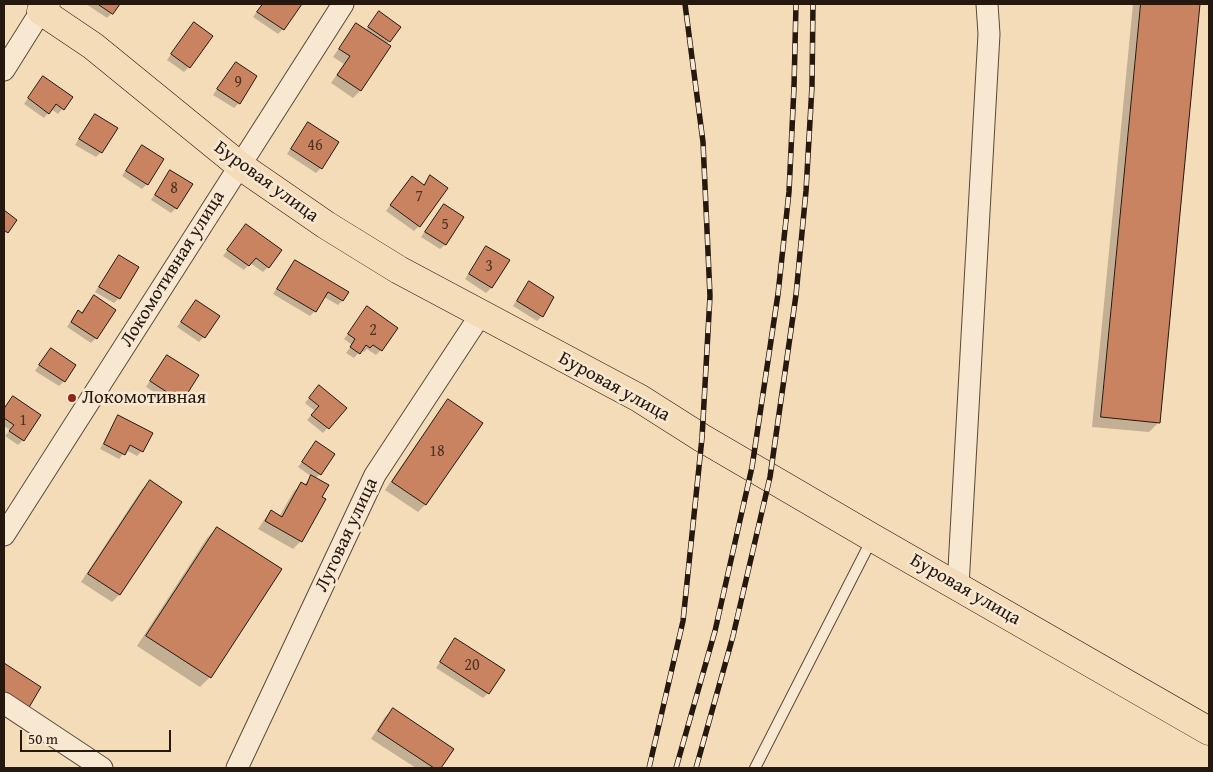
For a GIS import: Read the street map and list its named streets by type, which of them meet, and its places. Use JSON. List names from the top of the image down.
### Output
{
  "streets": {
    "main road": ["Буровая улица"],
    "street": ["Локомотивная улица", "Луговая улица"]
  },
  "crossings": [
    ["Буровая улица", "Локомотивная улица"],
    ["Буровая улица", "Луговая улица"]
  ],
  "places": ["Локомотивная"],
  "house_numbers": [
    "9",
    "46",
    "8",
    "7",
    "5",
    "3",
    "2",
    "1",
    "18",
    "20"
  ],
  "scale_bar": "50 m"
}
